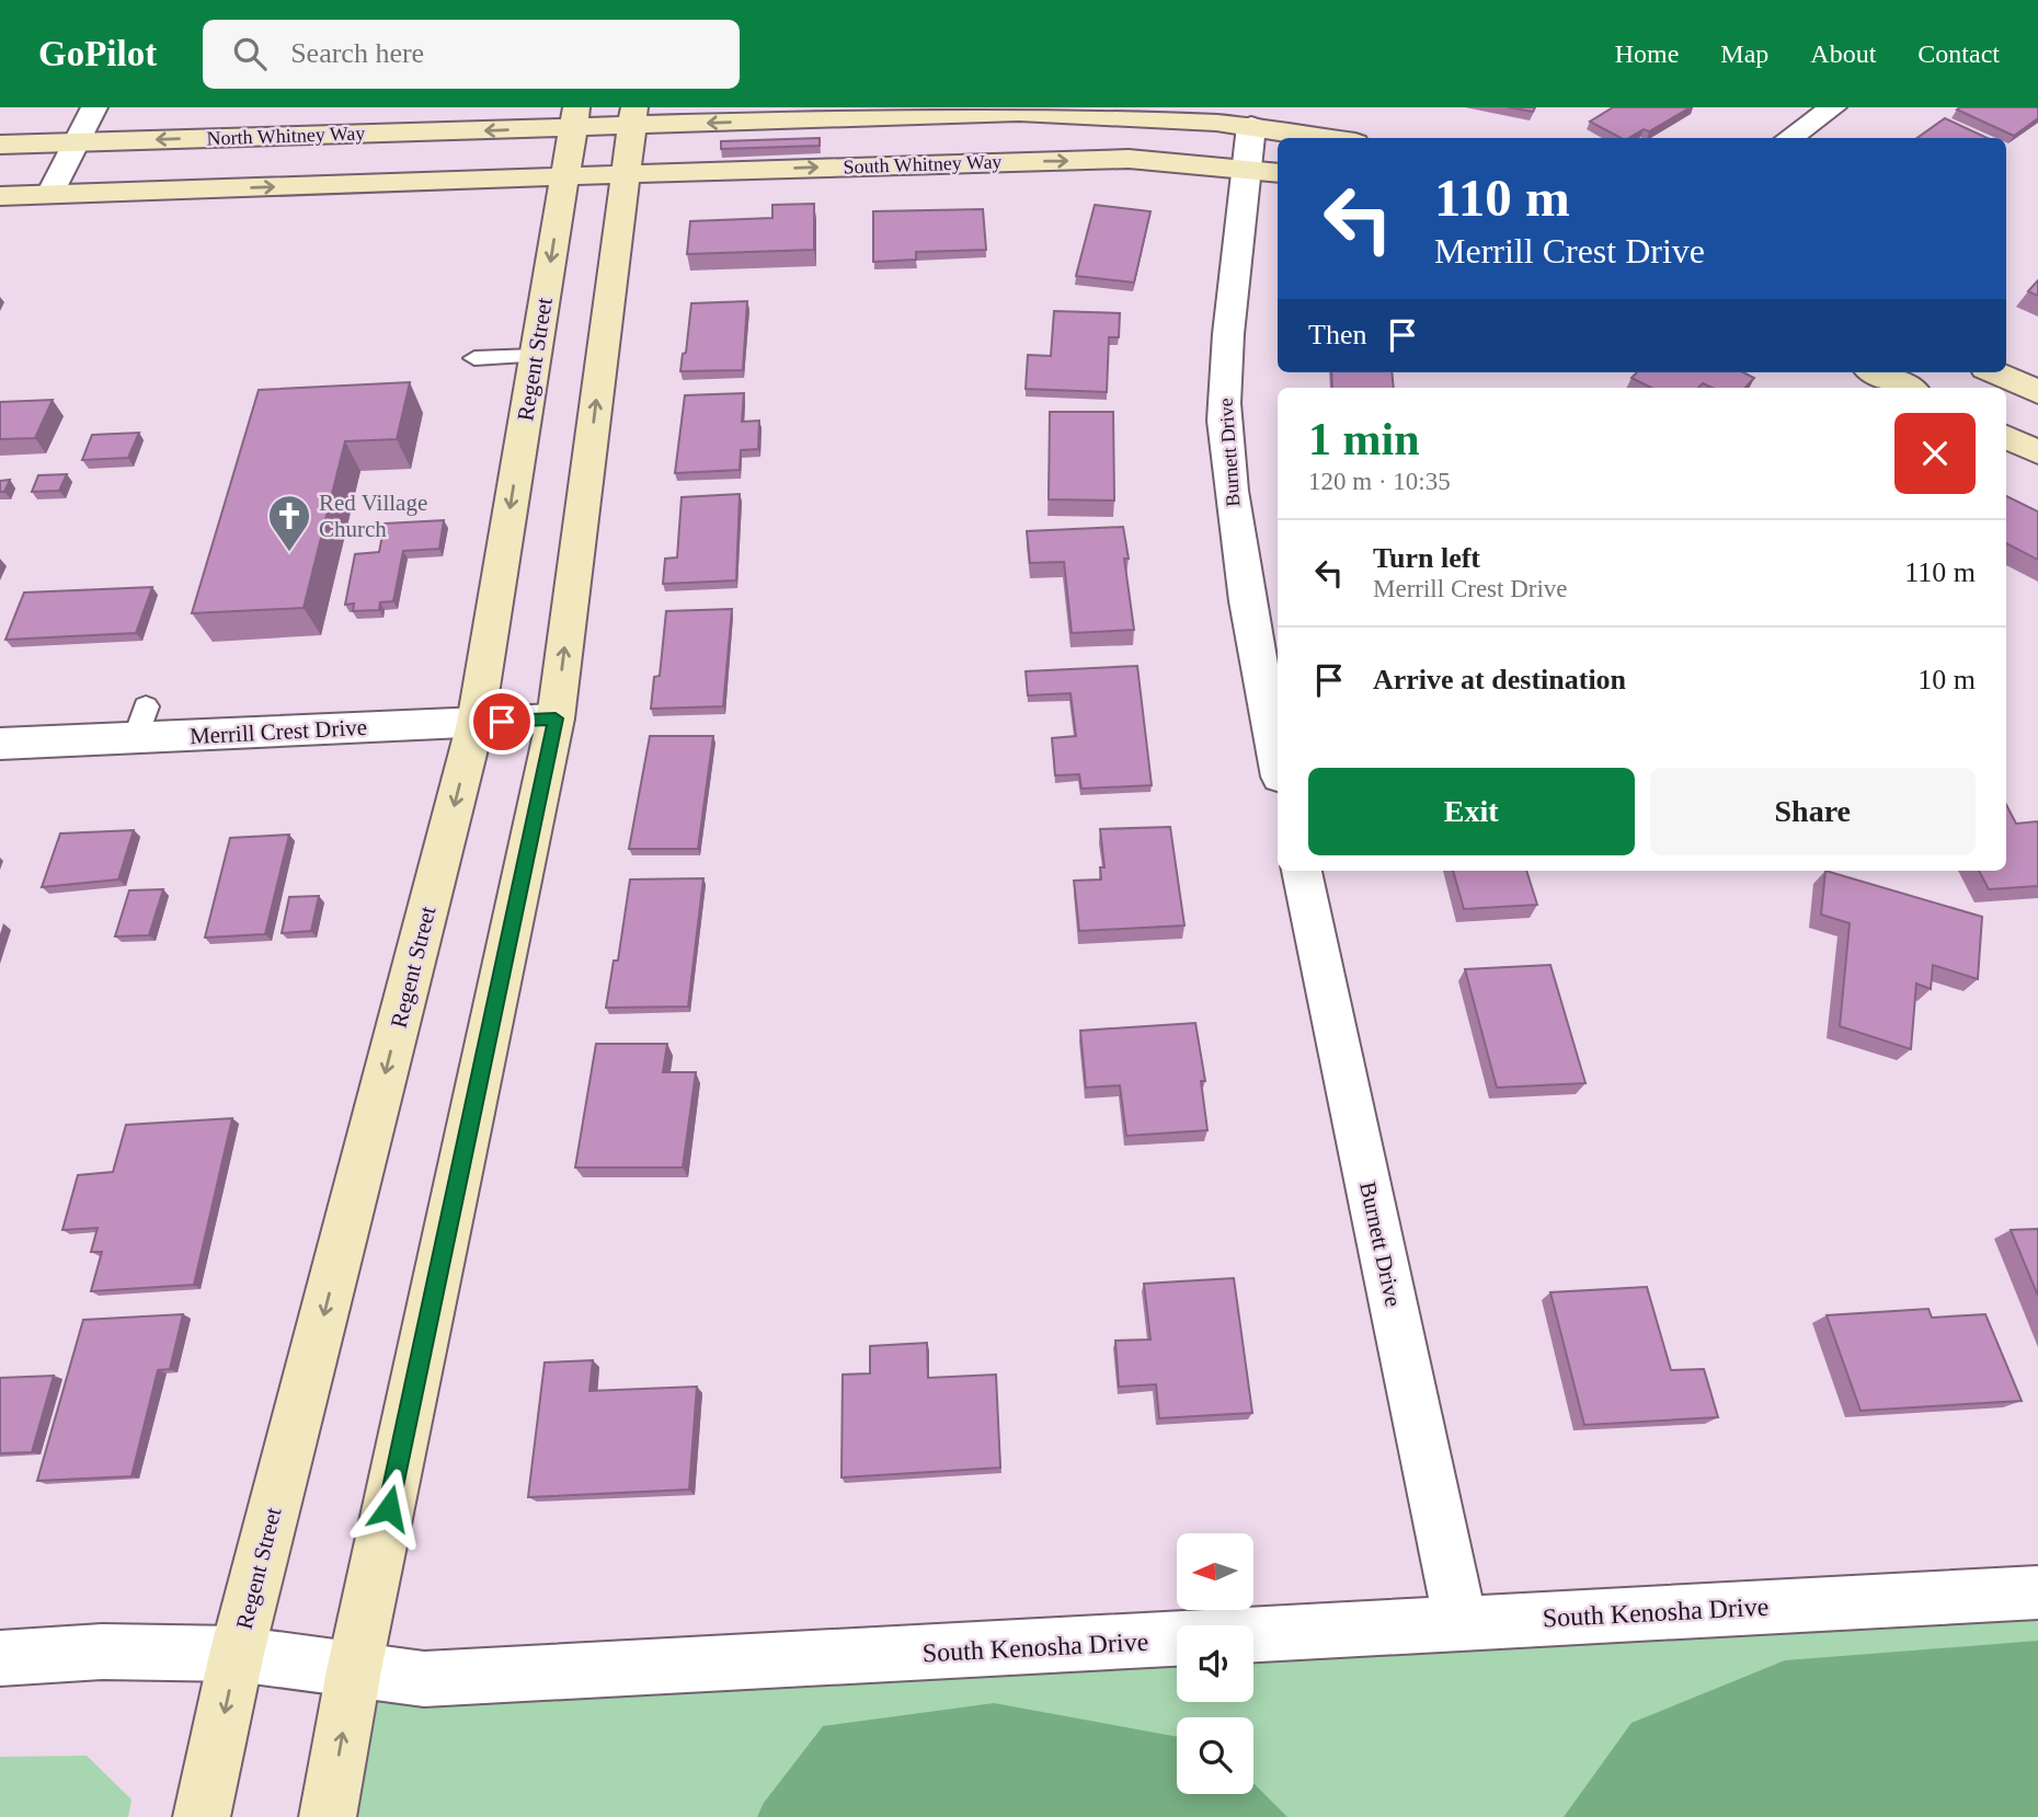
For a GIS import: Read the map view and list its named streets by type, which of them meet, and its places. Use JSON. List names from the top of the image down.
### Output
{
  "streets": {
    "street": [
      "North Whitney Way",
      "South Whitney Way",
      "Regent Street",
      "Burnett Drive",
      "Merrill Crest Drive",
      "South Kenosha Drive"
    ]
  },
  "crossings": [
    ["North Whitney Way", "Regent Street"],
    ["South Whitney Way", "Regent Street"],
    ["South Whitney Way", "Burnett Drive"],
    ["Regent Street", "Merrill Crest Drive"],
    ["Regent Street", "South Kenosha Drive"],
    ["Burnett Drive", "South Kenosha Drive"]
  ],
  "places": {
    "church": ["Red Village Church"]
  },
  "north": "left",
  "page": {
    "header": "GoPilot",
    "search": "Search here",
    "nav": [
      "Home",
      "Map",
      "About",
      "Contact"
    ],
    "turn": ["110 m", "Merrill Crest Drive"],
    "then": "Then",
    "heading": ["1 min", "120 m · 10:35"],
    "list": [
      {
        "name": "Turn left",
        "note": "Merrill Crest Drive",
        "value": "110 m"
      },
      {
        "name": "Arrive at destination",
        "value": "10 m"
      }
    ],
    "buttons": ["Exit", "Share"]
  }
}
